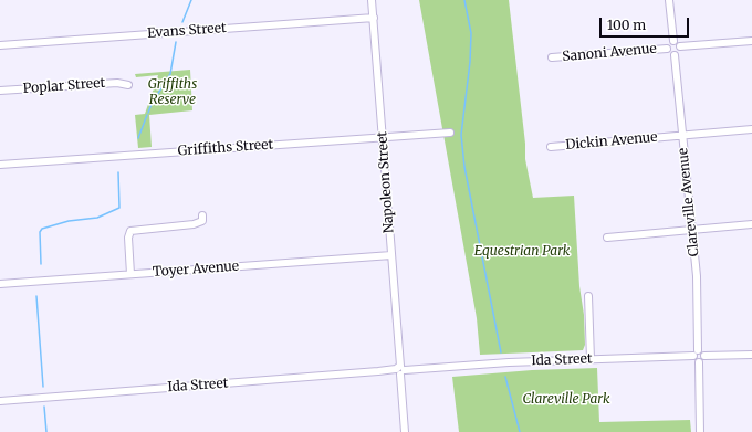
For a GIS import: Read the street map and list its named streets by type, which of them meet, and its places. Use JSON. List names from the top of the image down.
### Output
{
  "streets": {
    "street": [
      "Evans Street",
      "Sanoni Avenue",
      "Poplar Street",
      "Dickin Avenue",
      "Griffiths Street",
      "Napoleon Street",
      "Clareville Avenue",
      "Toyer Avenue",
      "Ida Street"
    ]
  },
  "crossings": [
    ["Evans Street", "Napoleon Street"],
    ["Sanoni Avenue", "Clareville Avenue"],
    ["Dickin Avenue", "Clareville Avenue"],
    ["Griffiths Street", "Napoleon Street"],
    ["Napoleon Street", "Toyer Avenue"],
    ["Napoleon Street", "Ida Street"],
    ["Clareville Avenue", "Ida Street"]
  ],
  "parks": ["Griffiths Reserve", "Equestrian Park", "Clareville Park"],
  "scale_bar": "100 m"
}
